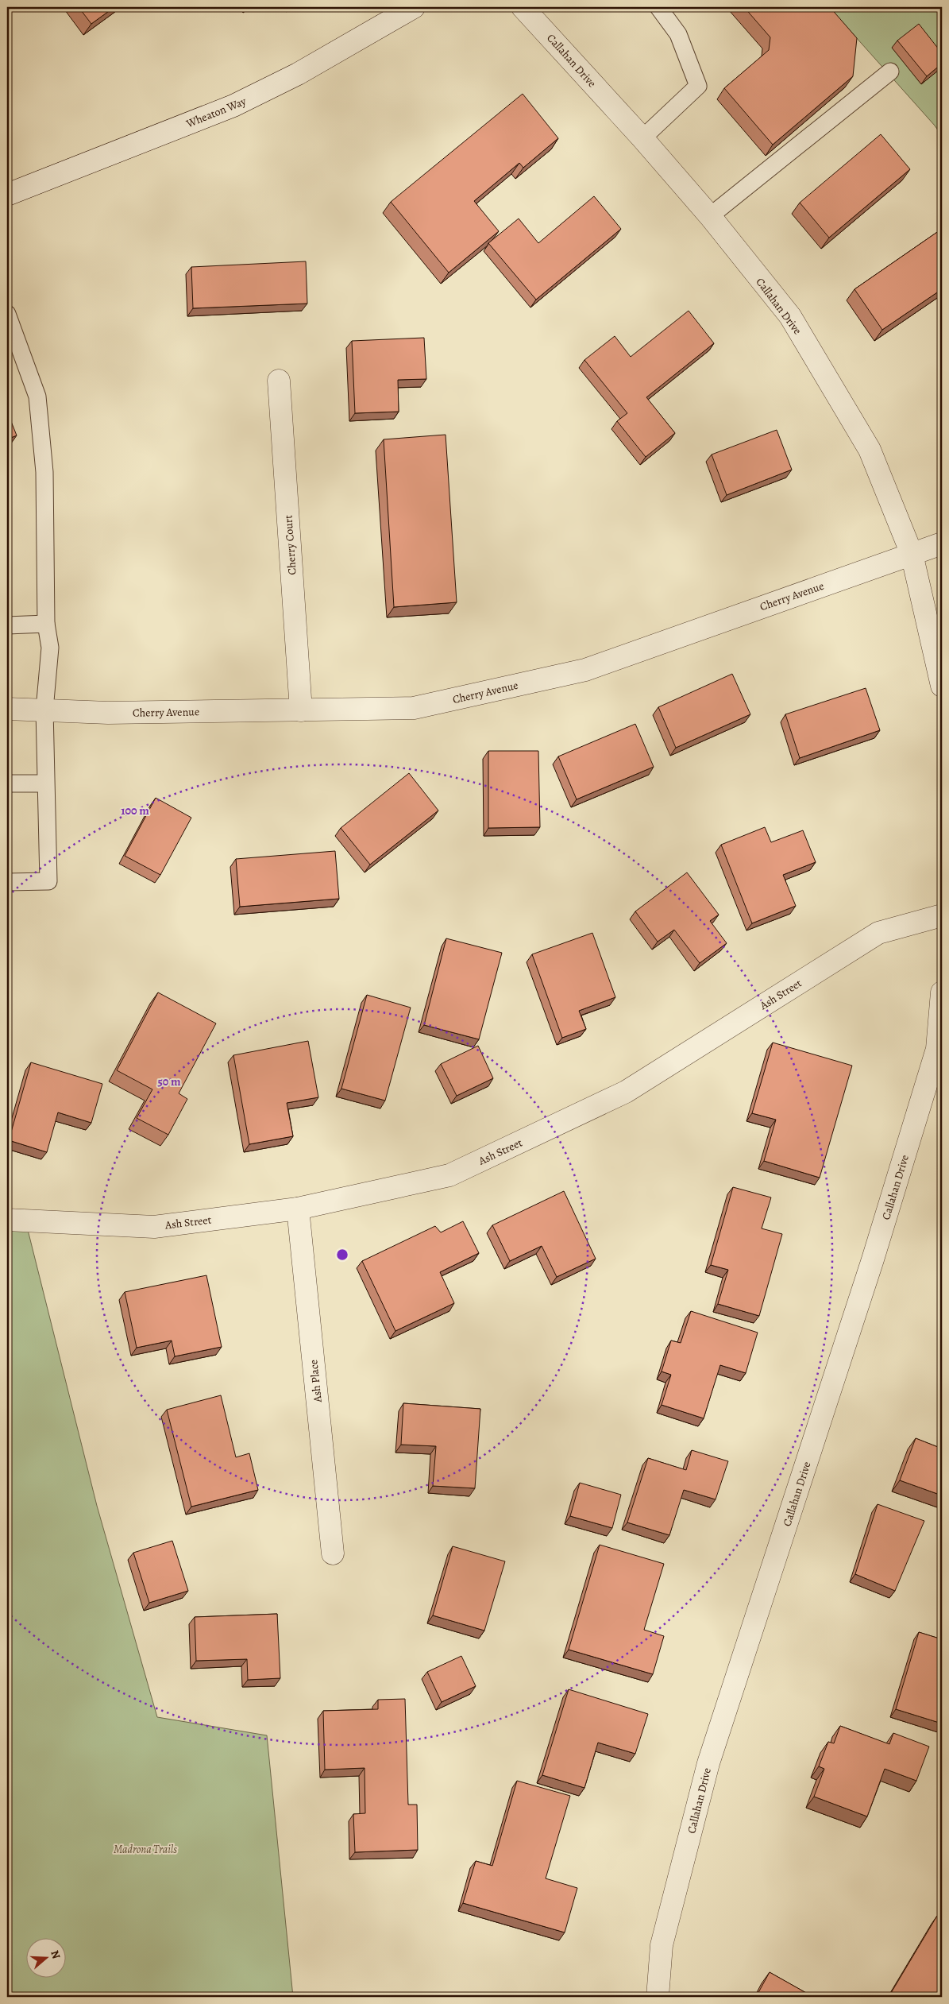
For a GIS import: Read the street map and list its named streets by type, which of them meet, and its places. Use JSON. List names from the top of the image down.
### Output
{
  "streets": {
    "street": [
      "Callahan Drive",
      "Wheaton Way",
      "Cherry Court",
      "Cherry Avenue",
      "Ash Street",
      "Ash Place"
    ]
  },
  "crossings": [
    ["Callahan Drive", "Cherry Avenue"],
    ["Cherry Court", "Cherry Avenue"],
    ["Ash Street", "Ash Place"]
  ],
  "parks": ["Madrona Trails"],
  "north": "right",
  "rings": ["100 m", "50 m"]
}
